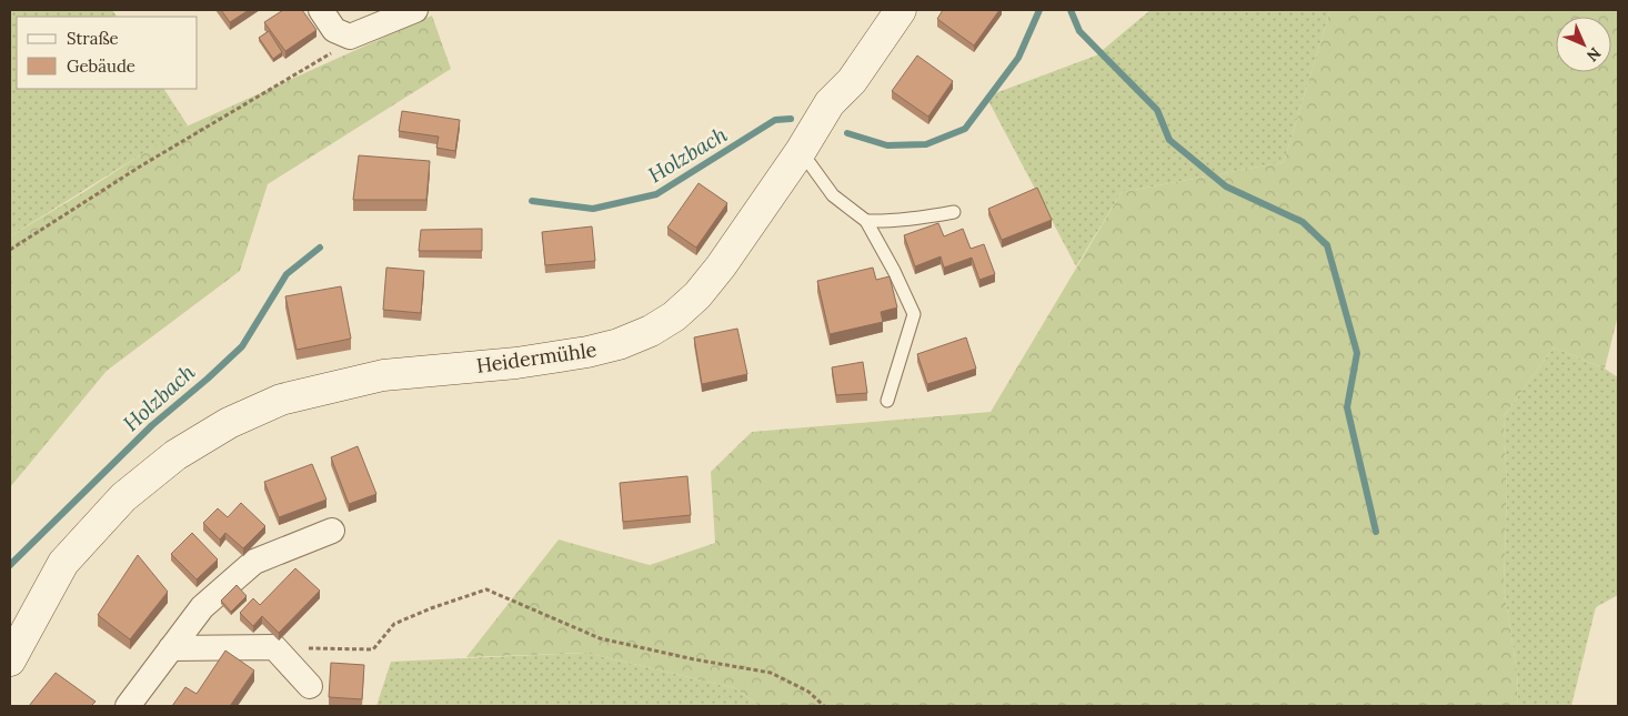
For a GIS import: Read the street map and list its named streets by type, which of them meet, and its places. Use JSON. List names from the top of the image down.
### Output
{
  "streets": {
    "street": ["Heidermühle"]
  },
  "water": ["Holzbach"],
  "legend": ["Straße", "Gebäude"],
  "north": "bottom right"
}
